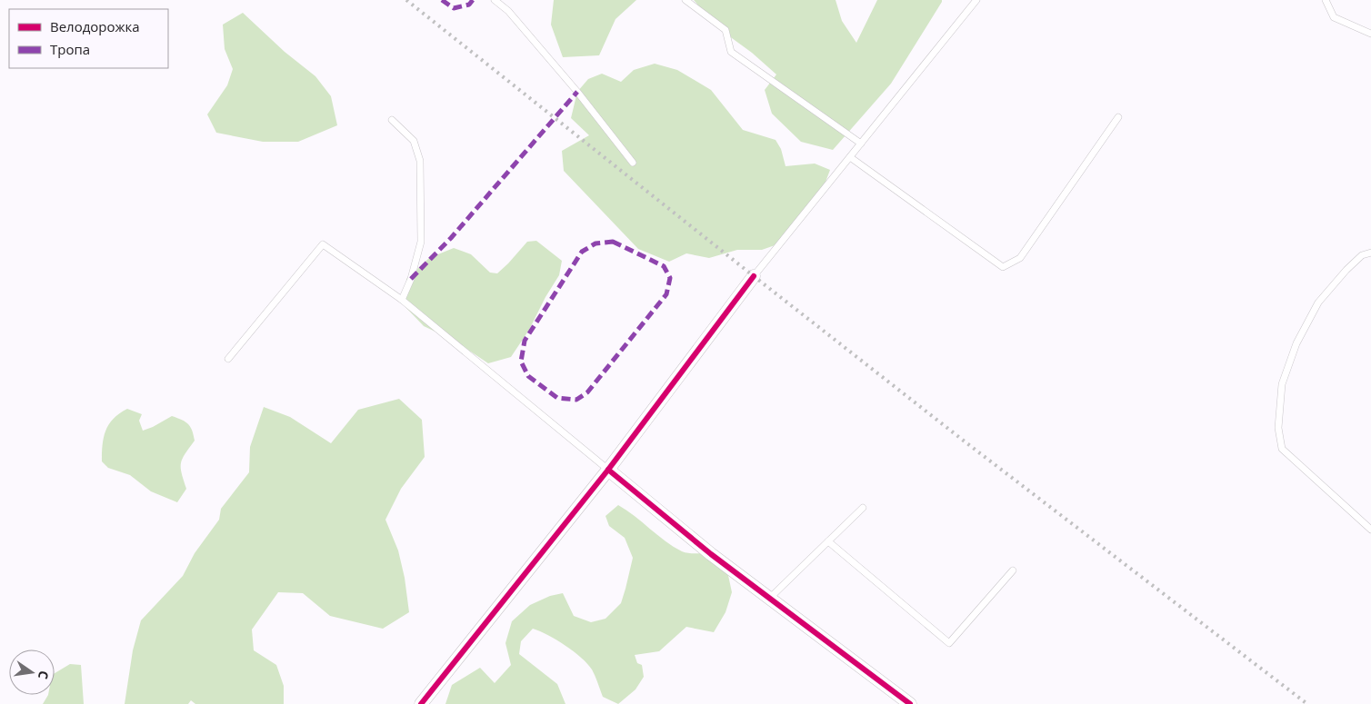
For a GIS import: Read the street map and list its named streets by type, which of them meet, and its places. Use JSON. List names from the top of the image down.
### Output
{
  "legend": ["Велодорожка", "Тропа"],
  "north": "right"
}
